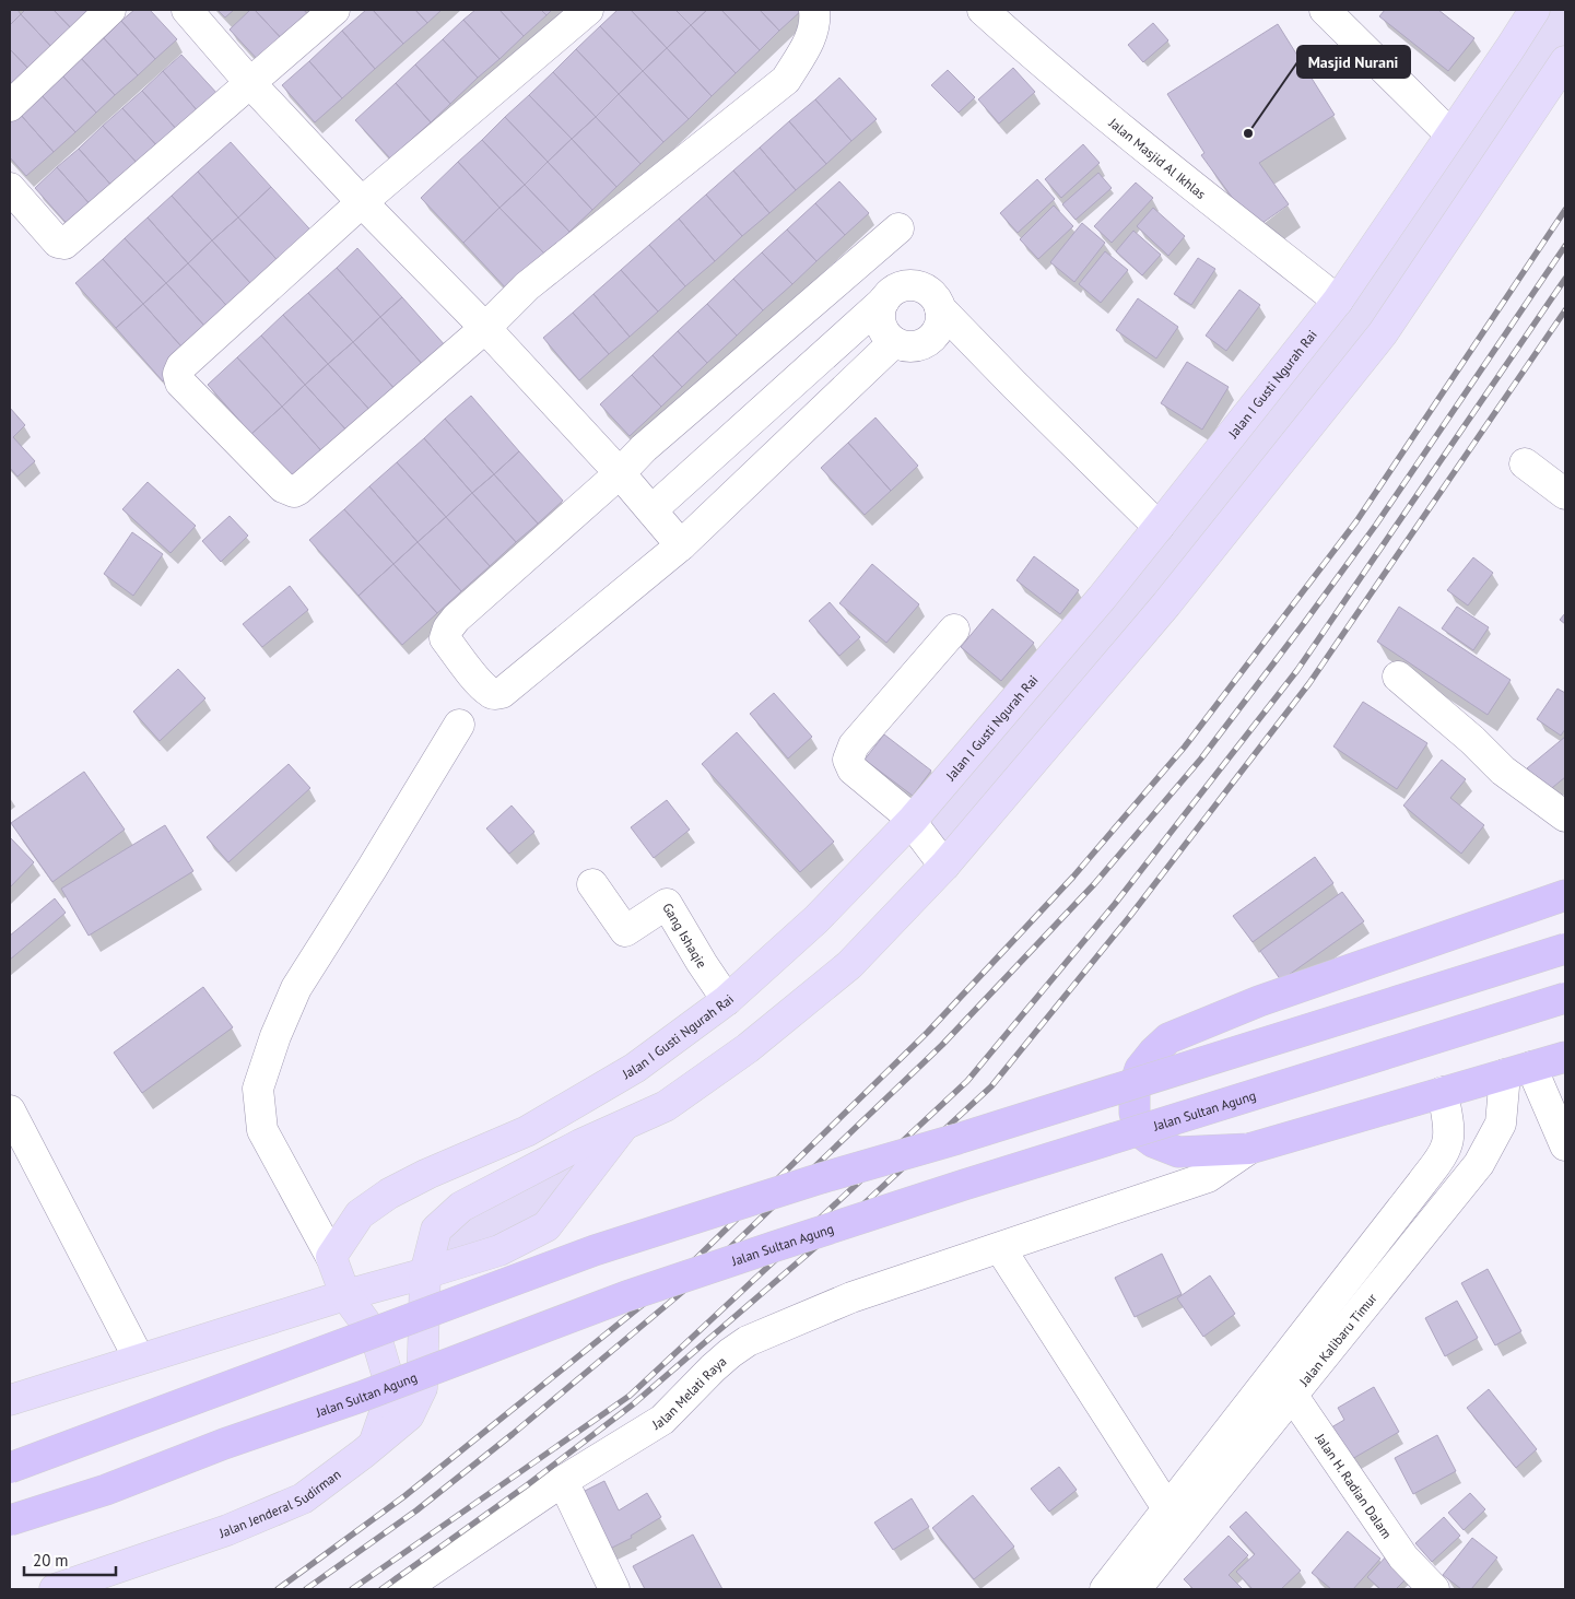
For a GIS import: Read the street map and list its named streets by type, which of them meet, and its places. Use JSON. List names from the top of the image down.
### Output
{
  "streets": {
    "highway": ["Jalan Sultan Agung"],
    "main road": ["Jalan I Gusti Ngurah Rai", "Jalan Jenderal Sudirman"],
    "street": [
      "Jalan Masjid Al Ikhlas",
      "Gang Ishaqie",
      "Jalan Kalibaru Timur",
      "Jalan Melati Raya",
      "Jalan H. Radian Dalam"
    ]
  },
  "crossings": [
    ["Jalan Masjid Al Ikhlas", "Jalan I Gusti Ngurah Rai"],
    ["Jalan I Gusti Ngurah Rai", "Gang Ishaqie"],
    ["Jalan Kalibaru Timur", "Jalan H. Radian Dalam"]
  ],
  "places": ["Masjid Nurani"],
  "scale_bar": "20 m"
}
